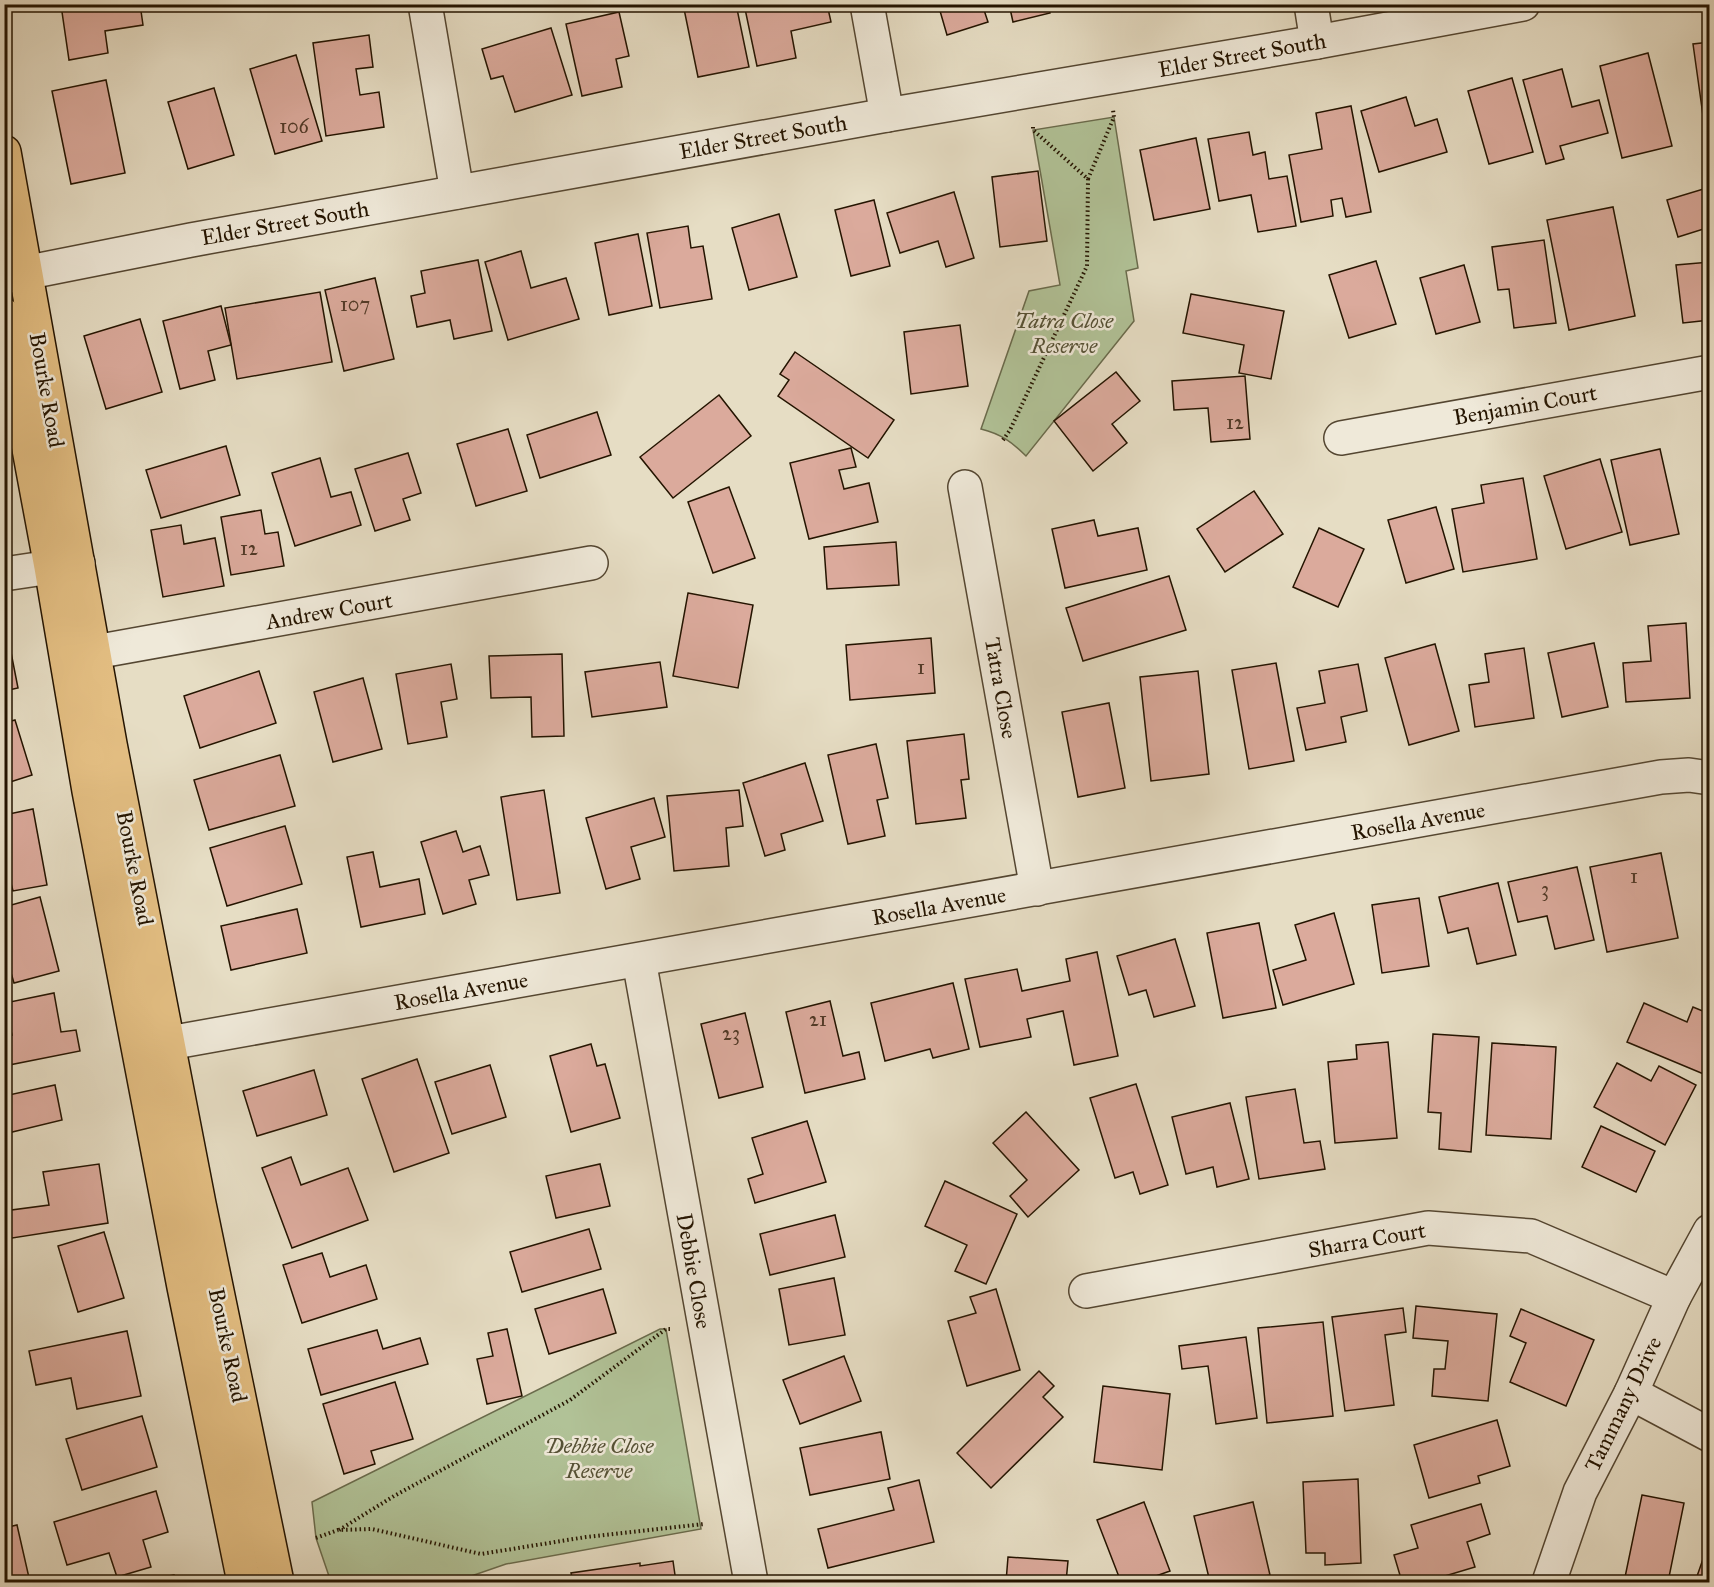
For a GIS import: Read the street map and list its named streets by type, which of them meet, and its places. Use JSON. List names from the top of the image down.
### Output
{
  "streets": {
    "main road": ["Bourke Road"],
    "street": [
      "Elder Street South",
      "Benjamin Court",
      "Andrew Court",
      "Tatra Close",
      "Rosella Avenue",
      "Sharra Court",
      "Debbie Close",
      "Tammany Drive"
    ]
  },
  "crossings": [
    ["Elder Street South", "Bourke Road"],
    ["Bourke Road", "Andrew Court"],
    ["Bourke Road", "Rosella Avenue"],
    ["Tatra Close", "Rosella Avenue"],
    ["Rosella Avenue", "Debbie Close"],
    ["Sharra Court", "Tammany Drive"]
  ],
  "parks": ["Tatra Close Reserve", "Debbie Close Reserve"],
  "house_numbers": [
    "106",
    "107",
    "12",
    "12",
    "1",
    "1",
    "3",
    "21",
    "23"
  ]
}
